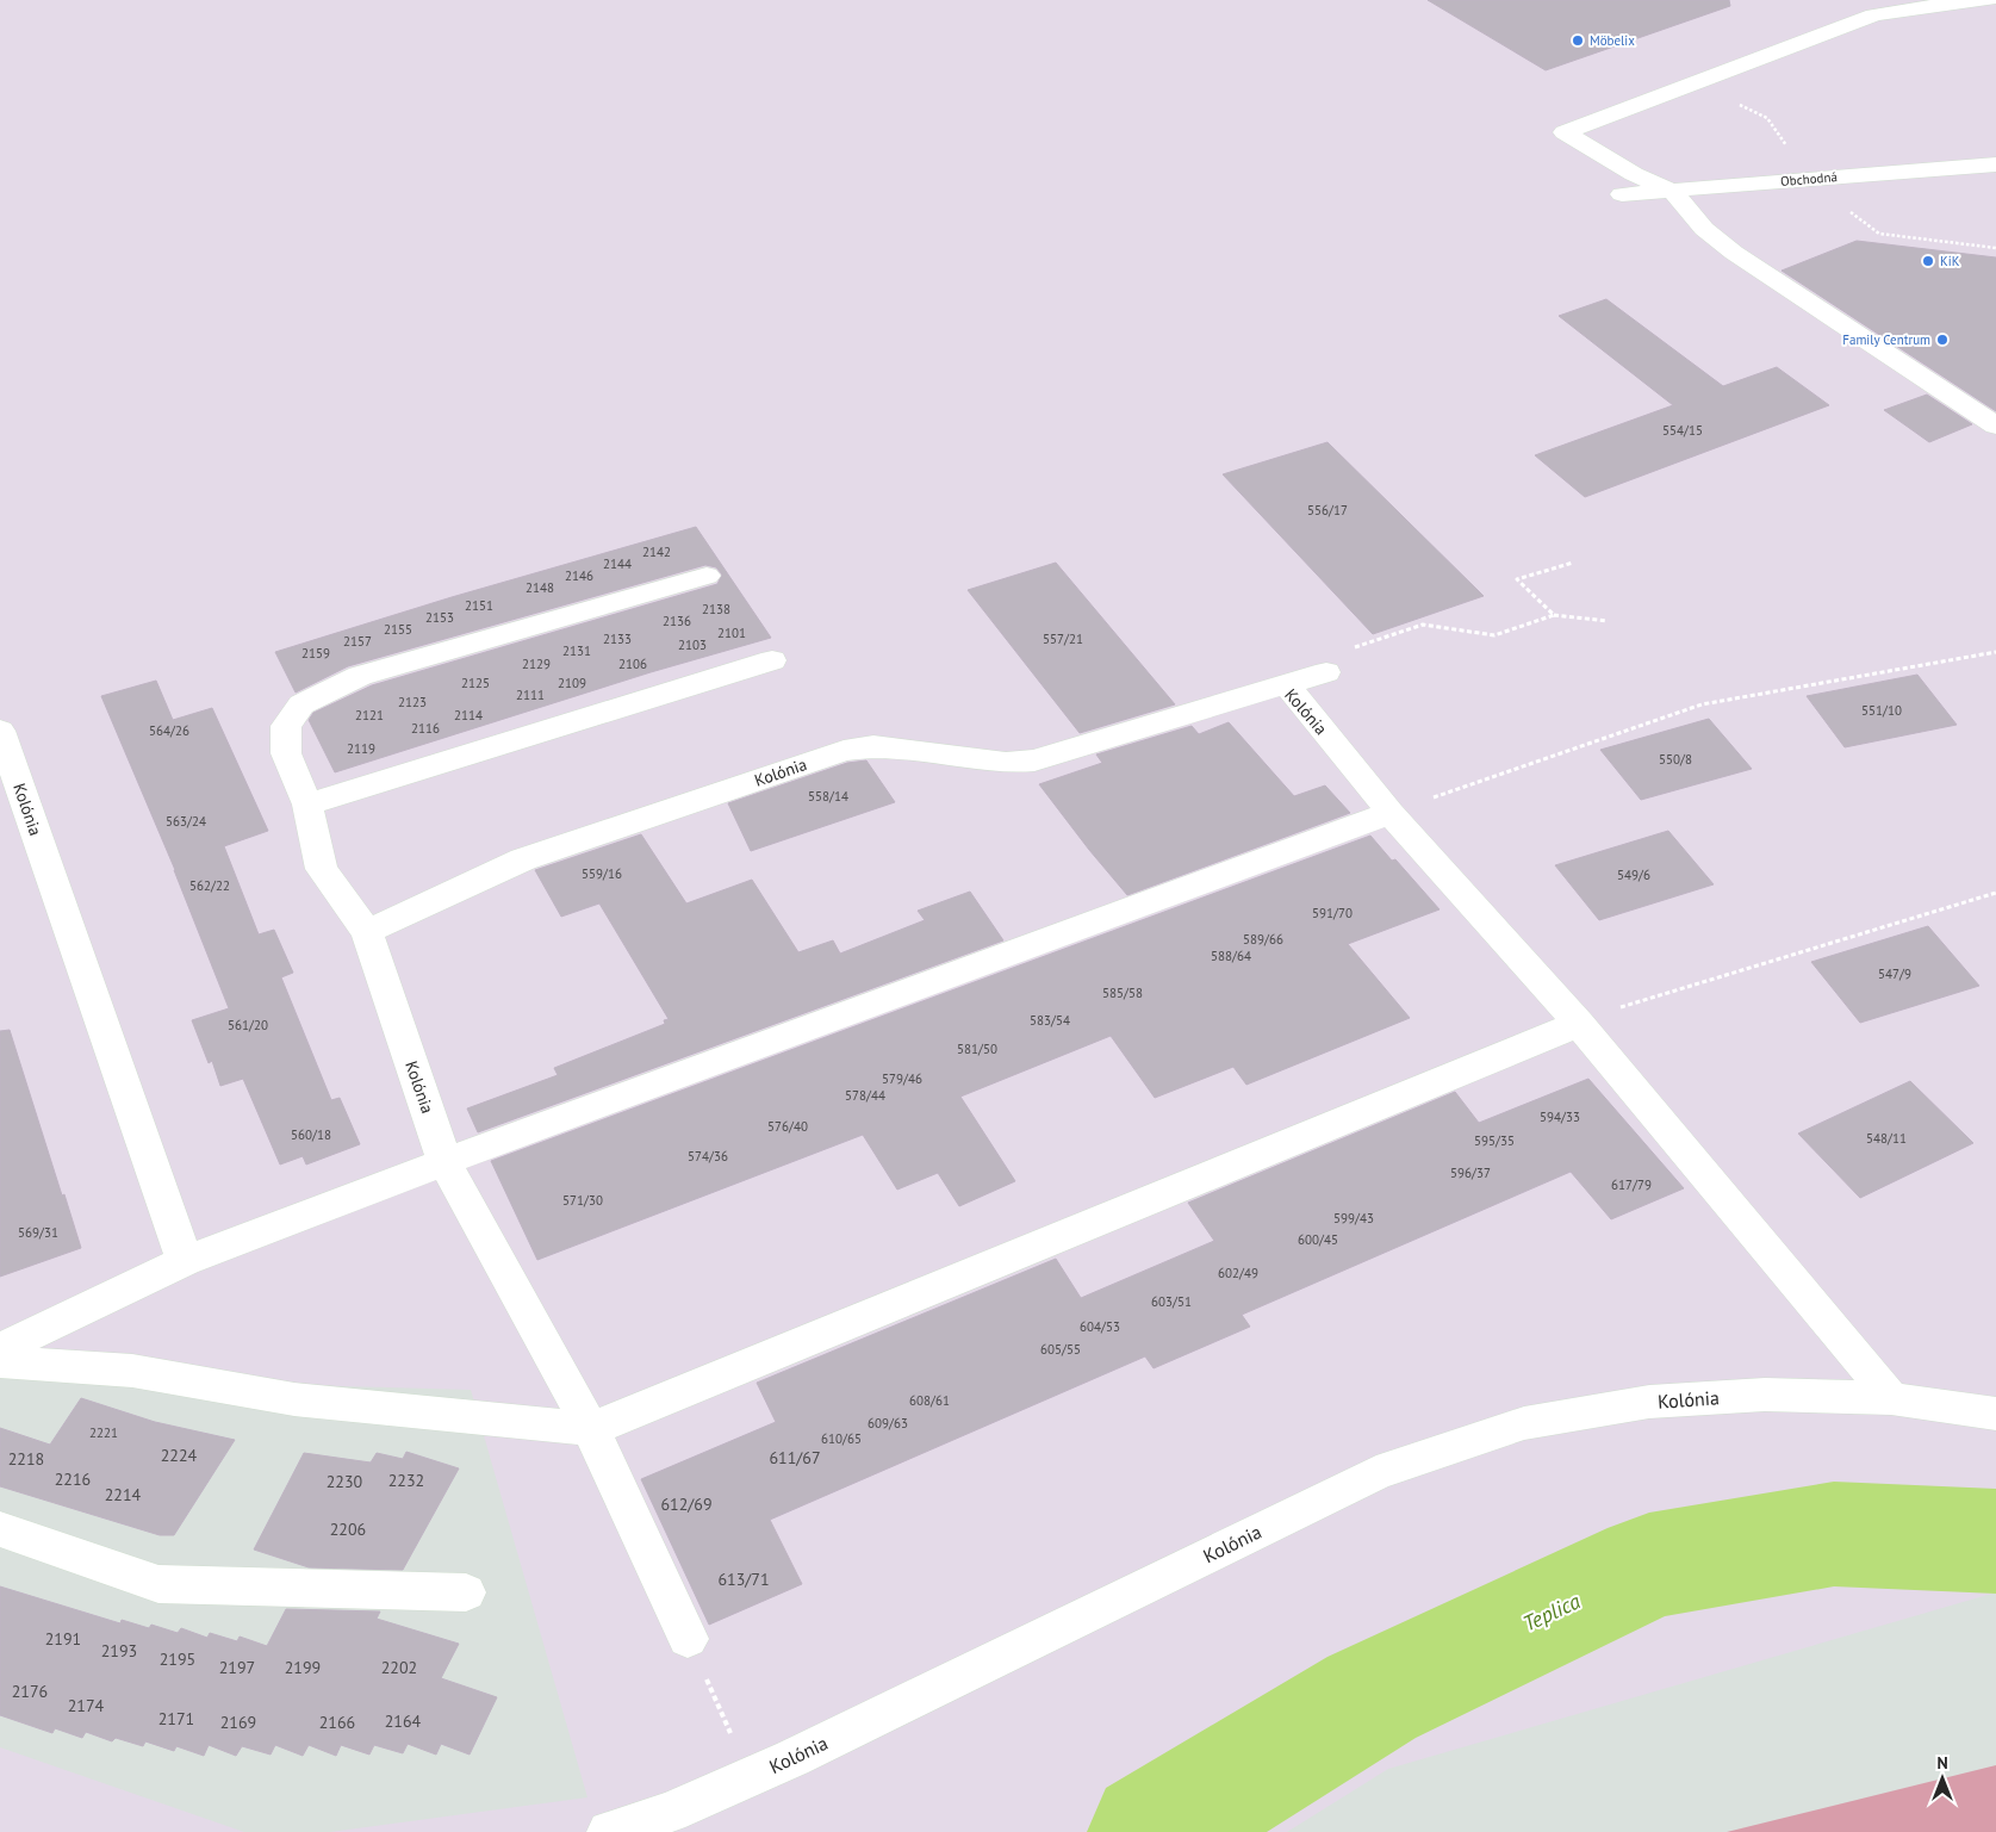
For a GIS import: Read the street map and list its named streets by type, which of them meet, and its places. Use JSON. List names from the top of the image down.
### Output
{
  "streets": {
    "street": ["Obchodná", "Kolónia"]
  },
  "water": ["Teplica"],
  "places": ["Möbelix", "KiK", "Family Centrum"],
  "house_numbers": [
    "554/15",
    "556/17",
    "2142",
    "2144",
    "2146",
    "2148",
    "2151",
    "2138",
    "2153",
    "2136",
    "2155",
    "2101",
    "2133",
    "557/21",
    "2157",
    "2103",
    "2131",
    "2159",
    "2129",
    "2106",
    "2125",
    "2109",
    "2111",
    "2123",
    "551/10",
    "2121",
    "2114",
    "2116",
    "564/26",
    "2119",
    "550/8",
    "558/14",
    "563/24",
    "559/16",
    "549/6",
    "562/22",
    "591/70",
    "589/66",
    "588/64",
    "547/9",
    "585/58",
    "583/54",
    "561/20",
    "581/50",
    "579/46",
    "578/44",
    "594/33",
    "576/40",
    "560/18",
    "548/11",
    "595/35",
    "574/36",
    "596/37",
    "617/79",
    "571/30",
    "599/43",
    "569/31",
    "600/45",
    "602/49",
    "603/51",
    "604/53",
    "605/55",
    "608/61",
    "609/63",
    "2221",
    "610/65",
    "2224",
    "611/67",
    "2218",
    "2216",
    "2232",
    "2230",
    "2214",
    "612/69",
    "2206",
    "613/71",
    "2191",
    "2193",
    "2195",
    "2197",
    "2199",
    "2202",
    "2176",
    "2174",
    "2171",
    "2164",
    "2169",
    "2166"
  ],
  "north": "top"
}
